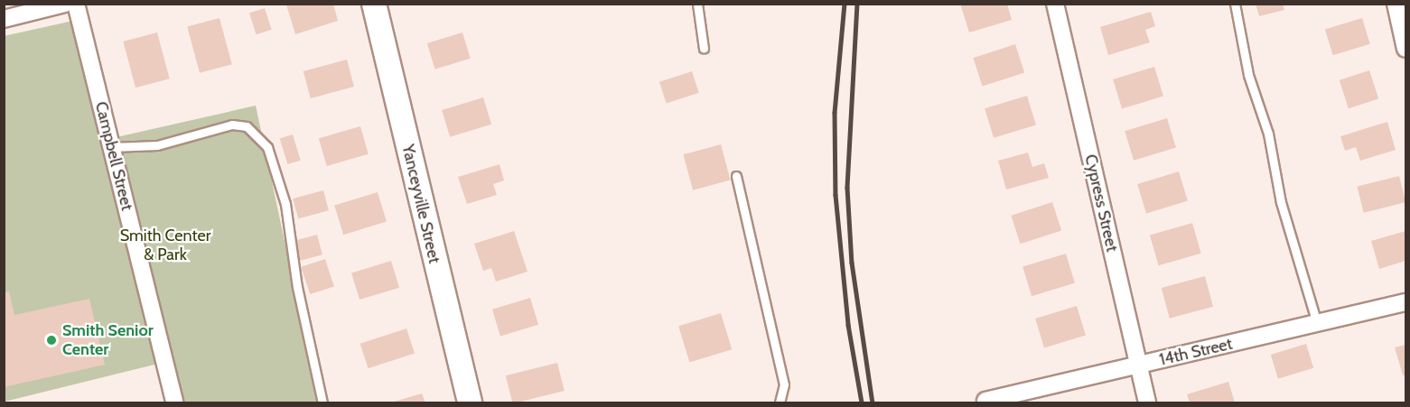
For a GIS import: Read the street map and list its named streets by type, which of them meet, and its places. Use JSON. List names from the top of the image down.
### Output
{
  "streets": {
    "main road": ["Yanceyville Street"],
    "street": ["Campbell Street", "Cypress Street", "14th Street"]
  },
  "crossings": [
    ["Cypress Street", "14th Street"]
  ],
  "parks": ["Smith Center & Park"],
  "places": ["Smith Senior Center"]
}
